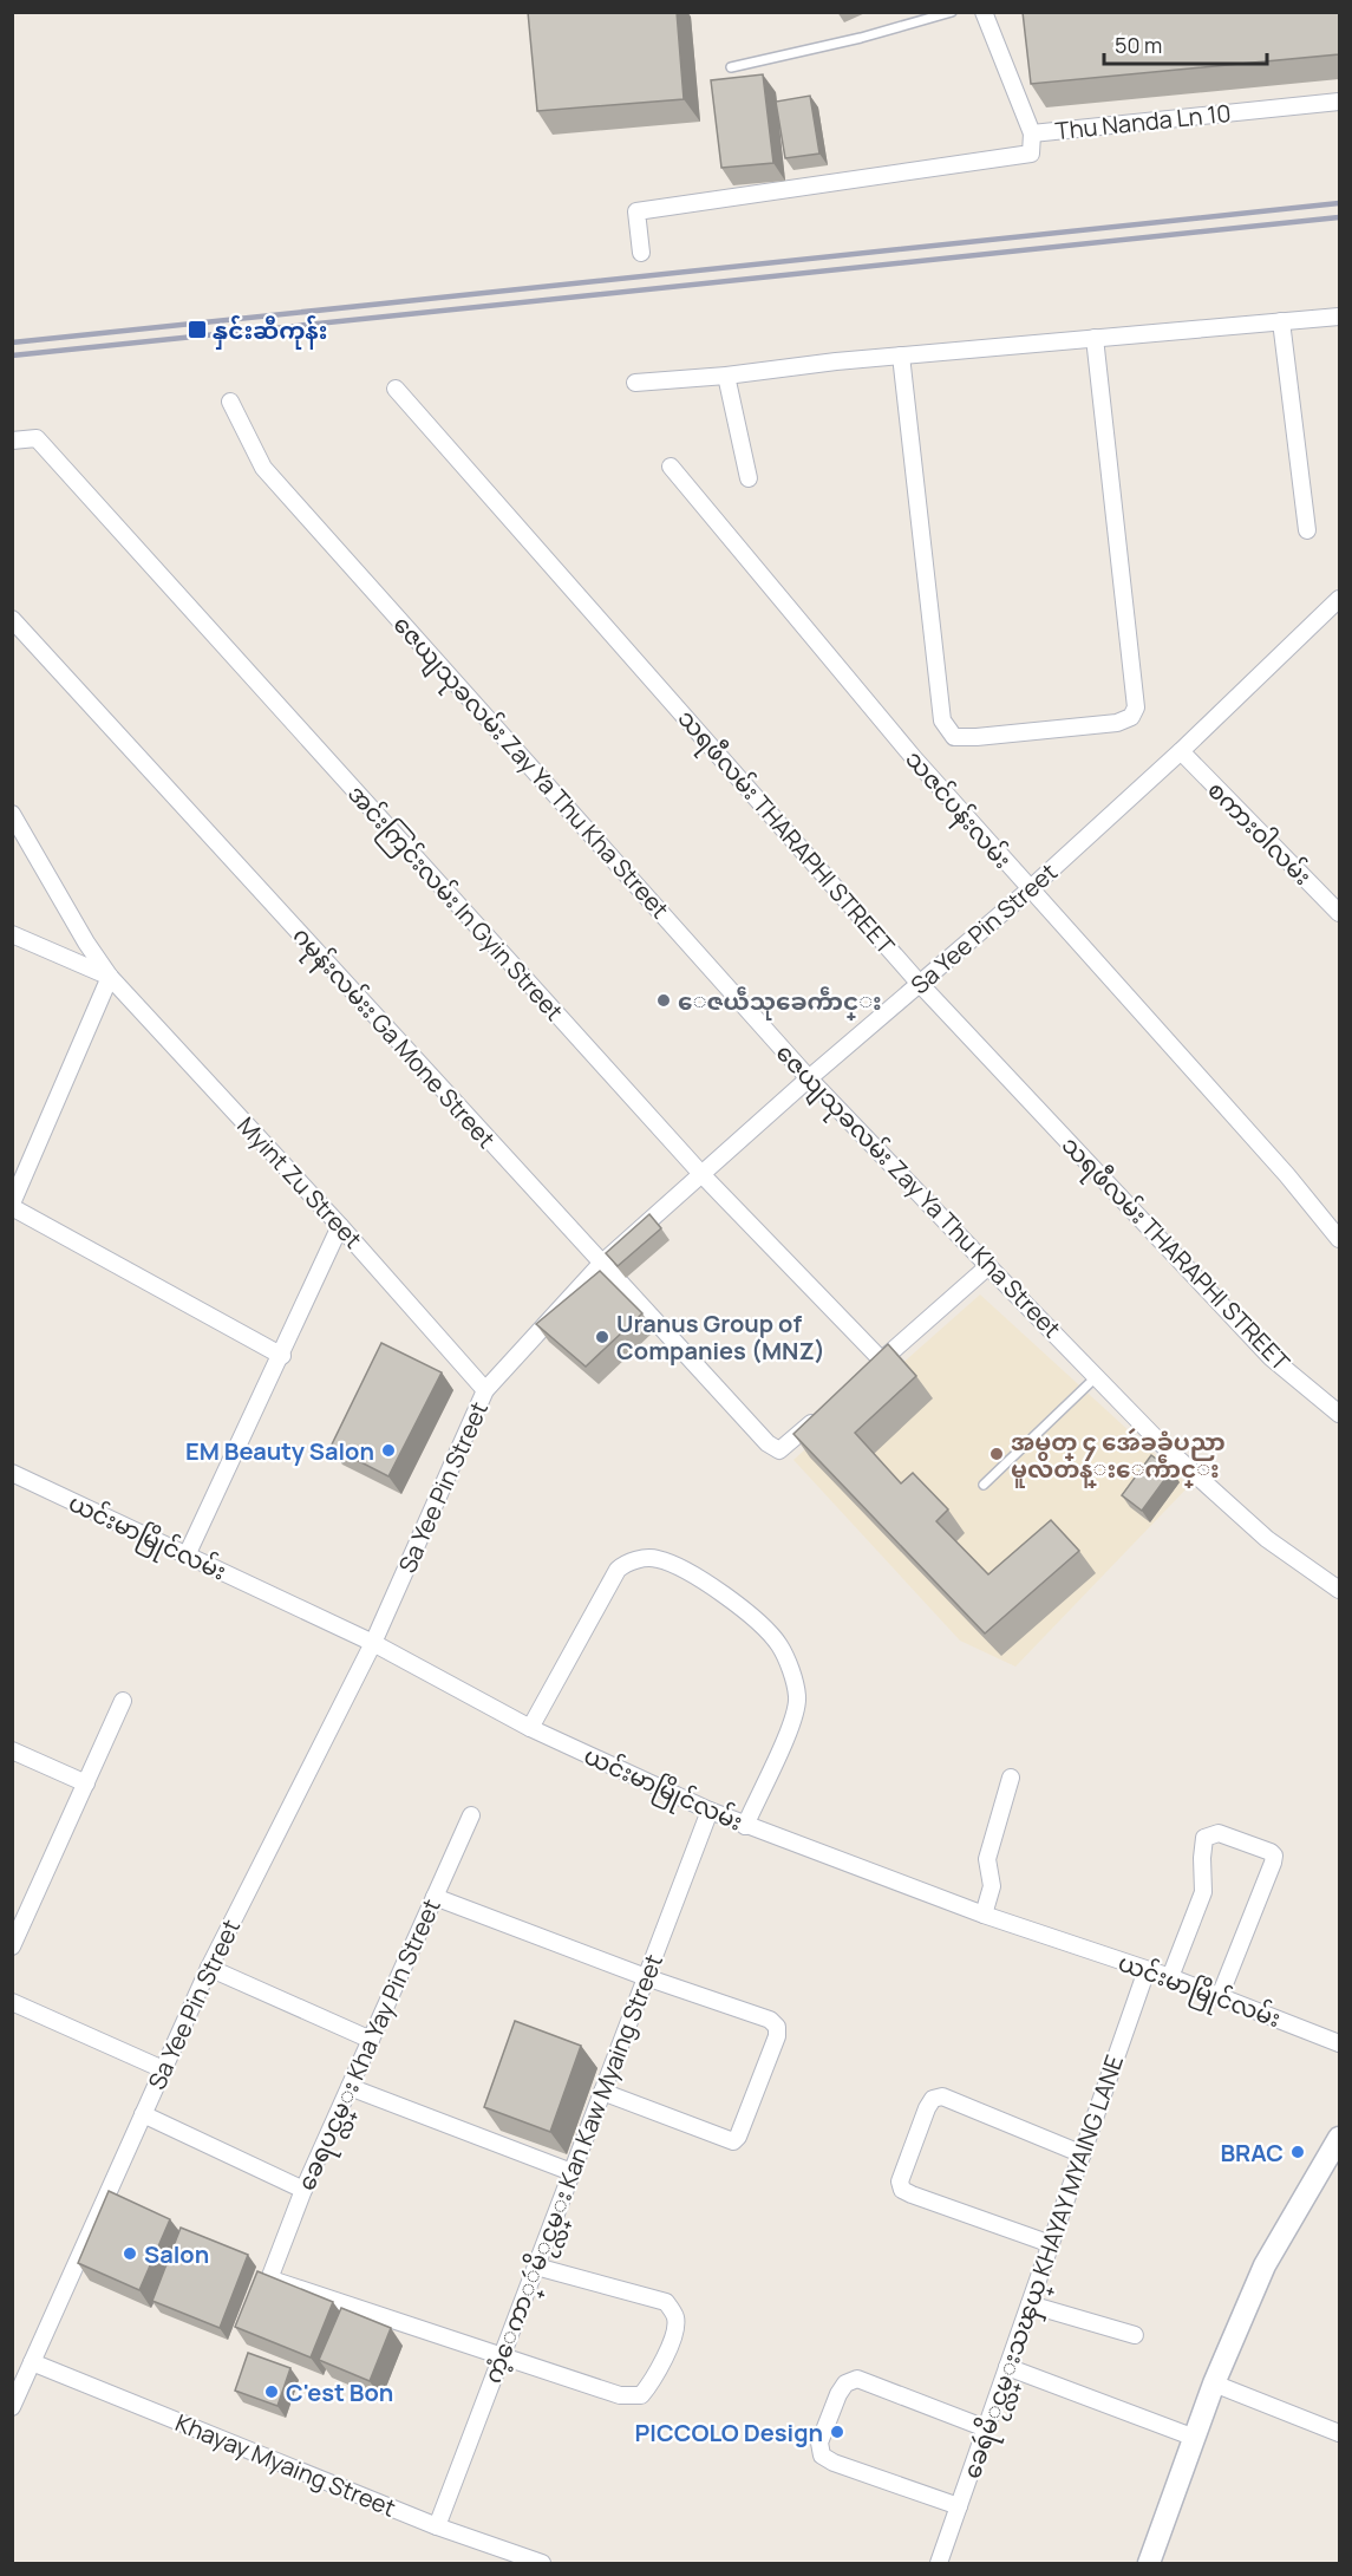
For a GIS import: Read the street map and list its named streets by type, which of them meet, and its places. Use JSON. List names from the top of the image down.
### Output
{
  "streets": {
    "street": [
      "Thu Nanda Ln 10",
      "ဇေယျသုခလမ်း Zay Ya Thu Kha Street",
      "သဇင်ပန်းလမ်း",
      "သရဖီလမ်း THARAPHI STREET",
      "စကားဝါလမ်း",
      "အင်းကြင်းလမ်း In Gyin Street",
      "Sa Yee Pin Street",
      "ဂမုန်းလမ်းး Ga Mone Street",
      "Myint Zu Street",
      "ယင်းမာမြိုင်လမ်း",
      "ခေရပင္လမ္း Kha Yay Pin Street",
      "ကံ့ေကာ္ဴမိႂင္လမ္း Kan Kaw Myaing Street",
      "ခေရဴမိႂင္လမ္းသၾယ္ KHAYAY MYAING LANE",
      "Khayay Myaing Street"
    ]
  },
  "crossings": [
    ["ဇေယျသုခလမ်း Zay Ya Thu Kha Street", "Sa Yee Pin Street"],
    ["သဇင်ပန်းလမ်း", "Sa Yee Pin Street"],
    ["သရဖီလမ်း THARAPHI STREET", "Sa Yee Pin Street"],
    ["စကားဝါလမ်း", "Sa Yee Pin Street"],
    ["အင်းကြင်းလမ်း In Gyin Street", "Sa Yee Pin Street"],
    ["Sa Yee Pin Street", "ဂမုန်းလမ်းး Ga Mone Street"],
    ["Sa Yee Pin Street", "Myint Zu Street"],
    ["Sa Yee Pin Street", "ယင်းမာမြိုင်လမ်း"],
    ["Sa Yee Pin Street", "Khayay Myaing Street"],
    ["ယင်းမာမြိုင်လမ်း", "ကံ့ေကာ္ဴမိႂင္လမ္း Kan Kaw Myaing Street"],
    ["ယင်းမာမြိုင်လမ်း", "ခေရဴမိႂင္လမ္းသၾယ္ KHAYAY MYAING LANE"],
    ["ခေရပင္လမ္း Kha Yay Pin Street", "ကံ့ေကာ္ဴမိႂင္လမ္း Kan Kaw Myaing Street"],
    ["ကံ့ေကာ္ဴမိႂင္လမ္း Kan Kaw Myaing Street", "Khayay Myaing Street"]
  ],
  "places": {
    "transit": ["နှင်းဆီကုန်း"],
    "other": [
      "ေဇယဵသုခေကဵာင္း",
      "Uranus Group of Companies (MNZ)",
      "EM Beauty Salon",
      "အမွတ္ ၄ အေဴခခံပညာ မူလတန္းေကဵာင္း",
      "BRAC",
      "Salon",
      "C'est Bon",
      "PICCOLO Design"
    ]
  },
  "scale_bar": "50 m"
}
